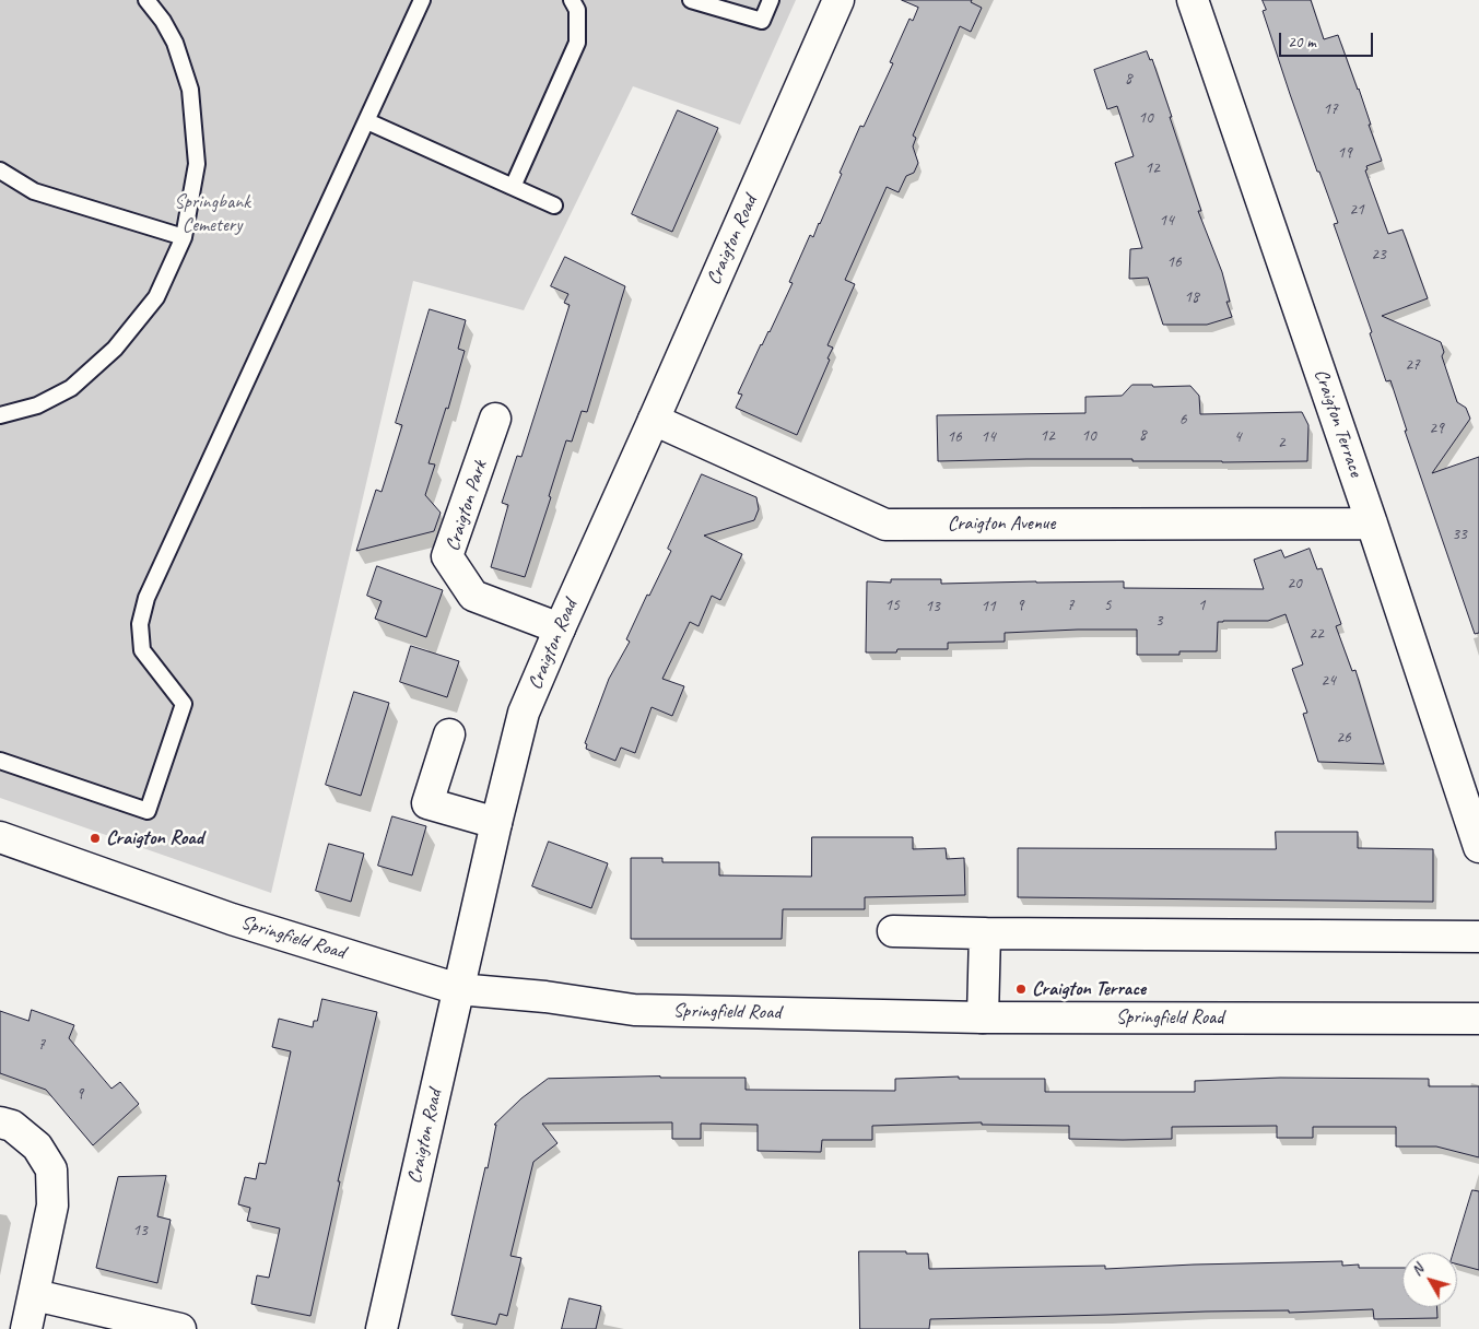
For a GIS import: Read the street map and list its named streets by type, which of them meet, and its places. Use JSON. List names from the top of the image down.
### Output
{
  "streets": {
    "street": [
      "Craigton Road",
      "Craigton Terrace",
      "Craigton Park",
      "Craigton Avenue",
      "Springfield Road"
    ]
  },
  "crossings": [
    ["Craigton Road", "Craigton Park"],
    ["Craigton Road", "Craigton Avenue"],
    ["Craigton Road", "Springfield Road"],
    ["Craigton Terrace", "Craigton Avenue"]
  ],
  "parks": ["Springbank Cemetery"],
  "places": ["Craigton Road", "Craigton Terrace"],
  "house_numbers": [
    "8",
    "17",
    "10",
    "19",
    "12",
    "21",
    "14",
    "23",
    "16",
    "18",
    "27",
    "6",
    "29",
    "8",
    "12",
    "10",
    "16",
    "14",
    "4",
    "2",
    "33",
    "20",
    "15",
    "9",
    "7",
    "5",
    "1",
    "13",
    "11",
    "3",
    "22",
    "24",
    "26",
    "7",
    "9",
    "13"
  ],
  "scale_bar": "20 m",
  "north": "top left"
}
